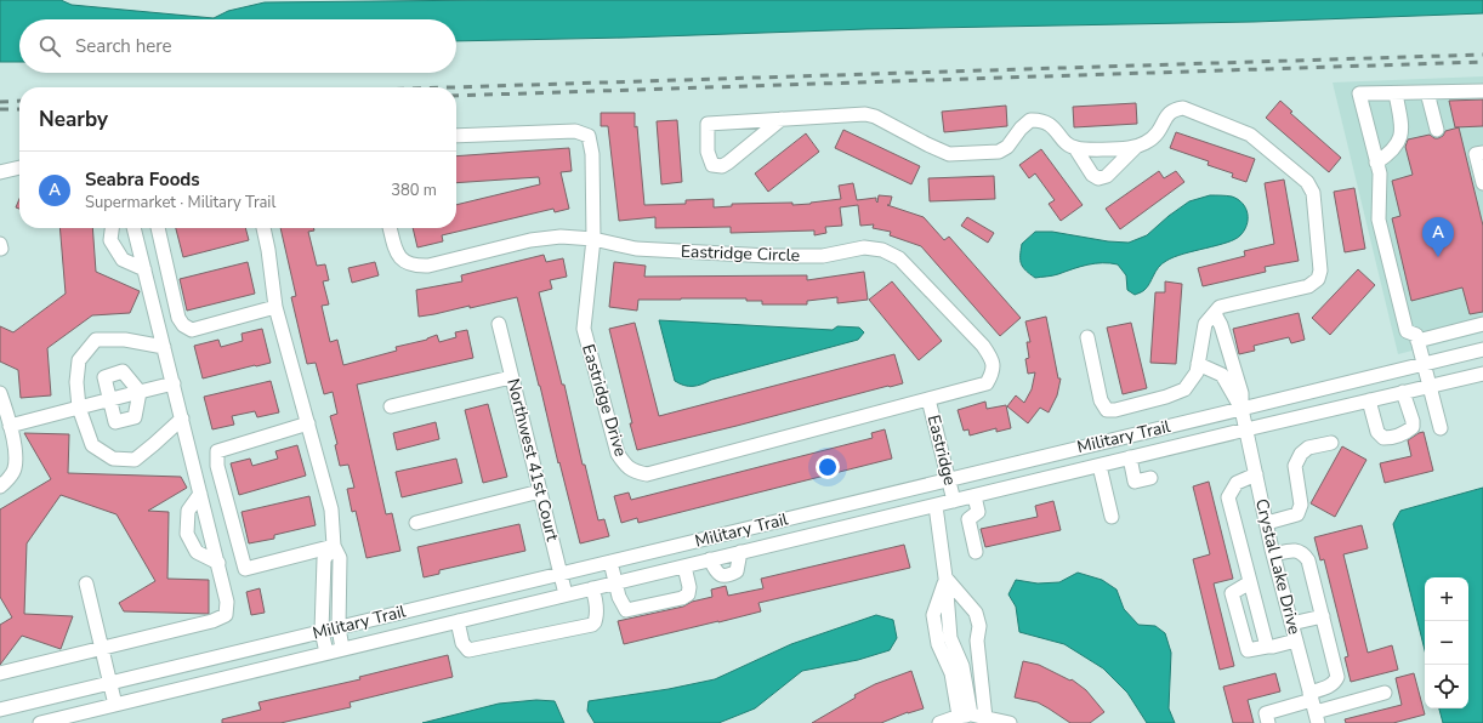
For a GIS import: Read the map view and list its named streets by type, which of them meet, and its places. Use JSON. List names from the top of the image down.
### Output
{
  "streets": {
    "street": [
      "Eastridge Circle",
      "Eastridge Drive",
      "Military Trail",
      "Eastridge",
      "Northwest 41st Court",
      "Crystal Lake Drive"
    ]
  },
  "crossings": [
    ["Eastridge Circle", "Eastridge Drive"],
    ["Eastridge Circle", "Eastridge"],
    ["Eastridge Drive", "Eastridge"],
    ["Military Trail", "Eastridge"],
    ["Military Trail", "Northwest 41st Court"],
    ["Military Trail", "Crystal Lake Drive"]
  ],
  "page": {
    "search": "Search here",
    "heading": "Nearby",
    "list": [
      {
        "mark": "A",
        "name": "Seabra Foods",
        "note": "Supermarket · Military Trail",
        "value": "380 m"
      }
    ],
    "pins": "A",
    "map_buttons": ["+", "−"]
  }
}
